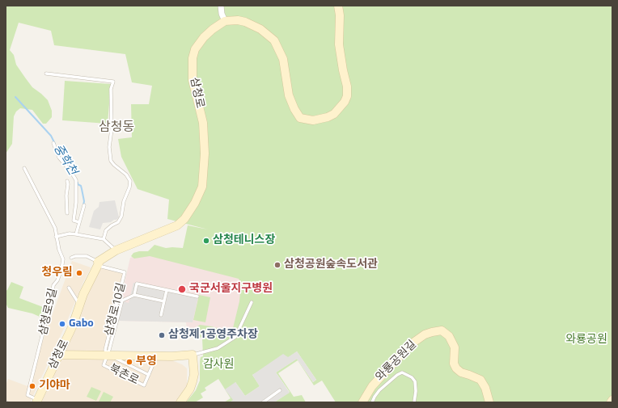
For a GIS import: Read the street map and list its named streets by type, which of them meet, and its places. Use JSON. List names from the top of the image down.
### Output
{
  "streets": {
    "street": ["삼청로", "와룡공원길", "북촌로"],
    "lane": ["삼청로10길", "삼청로9길"]
  },
  "crossings": [
    ["삼청로", "삼청로10길"],
    ["삼청로", "삼청로9길"],
    ["삼청로", "북촌로"],
    ["삼청로10길", "북촌로"]
  ],
  "districts": ["삼청동"],
  "water": ["중학천"],
  "parks": ["와룡공원", "감사원"],
  "places": [
    "삼청테니스장",
    "삼청공원숲속도서관",
    "청우림",
    "국군서울지구병원",
    "Gabo",
    "삼청제1공영주차장",
    "부영",
    "기야마"
  ]
}
